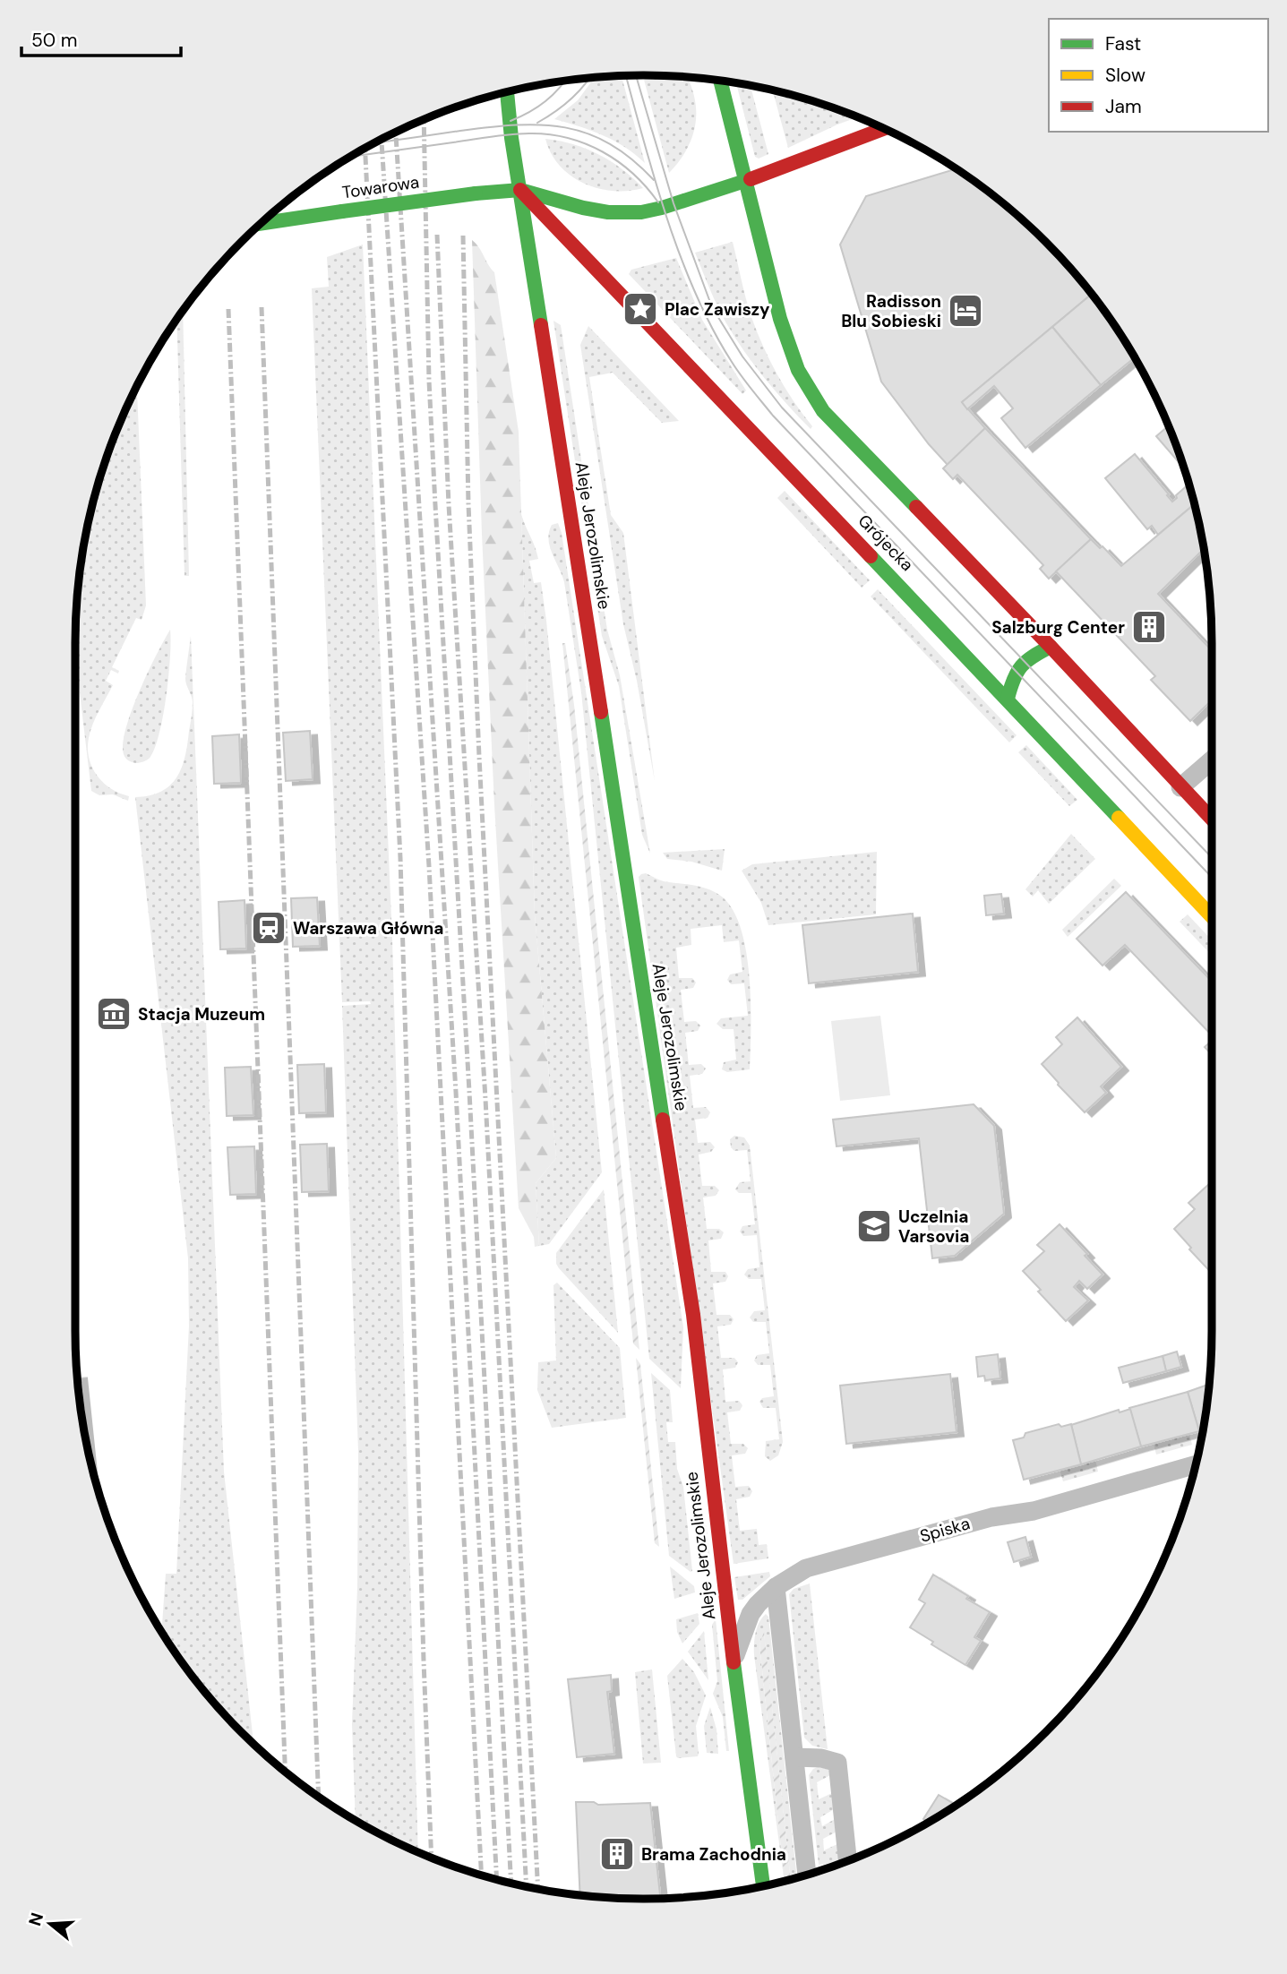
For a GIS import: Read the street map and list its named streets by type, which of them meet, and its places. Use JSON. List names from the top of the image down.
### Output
{
  "streets": {
    "main road": ["Towarowa", "Aleje Jerozolimskie", "Grójecka"],
    "street": ["Spiska"]
  },
  "crossings": [
    ["Towarowa", "Aleje Jerozolimskie"],
    ["Towarowa", "Grójecka"],
    ["Aleje Jerozolimskie", "Grójecka"],
    ["Aleje Jerozolimskie", "Spiska"]
  ],
  "places": {
    "place": ["Plac Zawiszy"],
    "hotel": ["Radisson Blu Sobieski"],
    "building": ["Salzburg Center", "Brama Zachodnia"],
    "station": ["Warszawa Główna"],
    "museum": ["Stacja Muzeum"],
    "school or university": ["Uczelnia Varsovia"]
  },
  "legend": ["Fast", "Slow", "Jam"],
  "scale_bar": "50 m",
  "north": "left"
}
